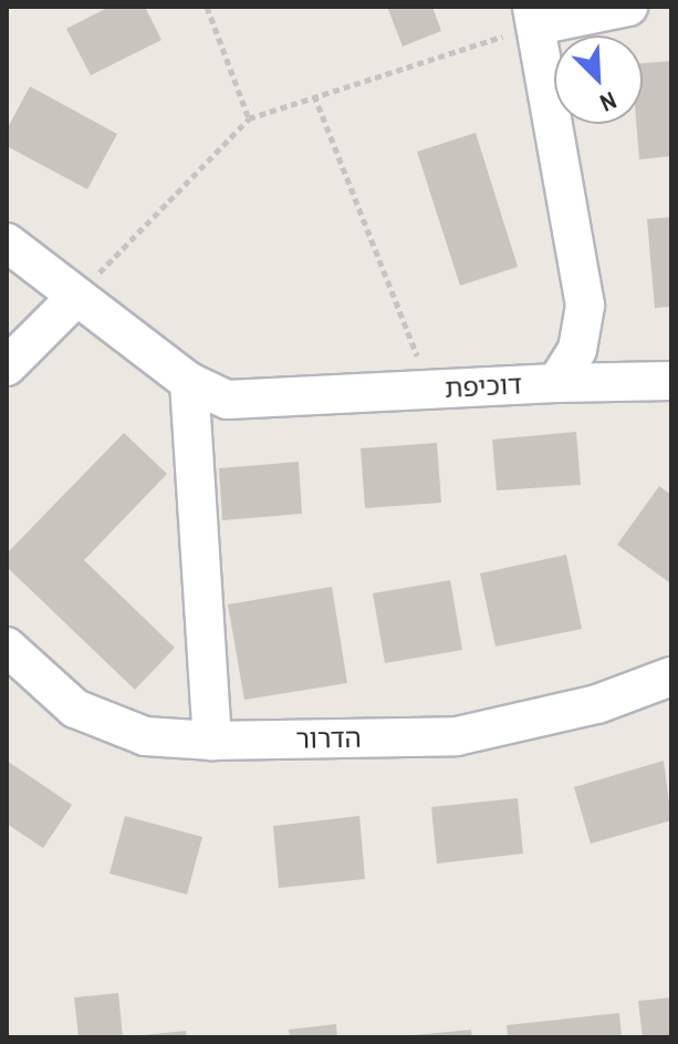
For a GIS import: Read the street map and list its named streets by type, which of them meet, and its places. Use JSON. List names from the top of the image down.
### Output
{
  "streets": {
    "street": ["דוכיפת", "הדרור"]
  },
  "north": "bottom right"
}
